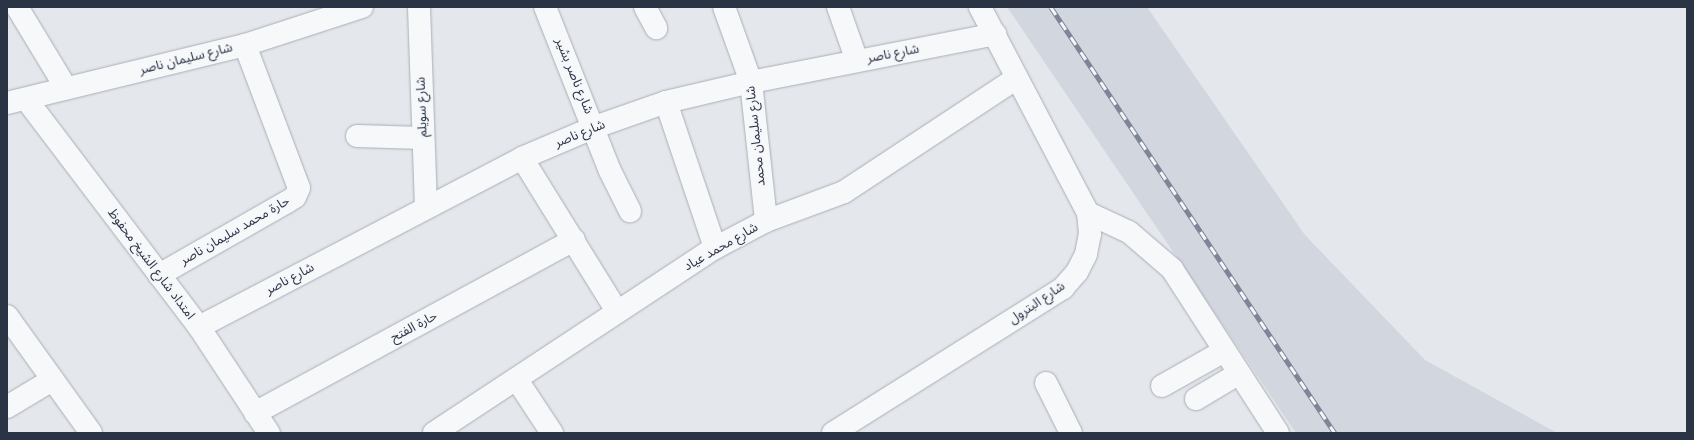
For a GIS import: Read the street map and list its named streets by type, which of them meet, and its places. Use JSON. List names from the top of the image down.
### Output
{
  "streets": {
    "street": [
      "شارع ناصر",
      "شارع سليمان ناصر",
      "شارع ناصر بشير",
      "شارع سويلم",
      "شارع سليمان محمد",
      "حارة محمد سليمان ناصر",
      "شارع محمد عياد",
      "امتداد شارع الشيخ محفوظ",
      "شارع البترول",
      "حارة الفتح"
    ]
  },
  "crossings": [
    ["شارع ناصر", "شارع ناصر بشير"],
    ["شارع ناصر", "شارع سويلم"],
    ["شارع ناصر", "شارع سليمان محمد"],
    ["شارع ناصر", "امتداد شارع الشيخ محفوظ"],
    ["شارع ناصر", "شارع البترول"],
    ["شارع سليمان ناصر", "حارة محمد سليمان ناصر"],
    ["شارع سليمان ناصر", "امتداد شارع الشيخ محفوظ"],
    ["شارع سليمان محمد", "شارع محمد عياد"],
    ["حارة محمد سليمان ناصر", "امتداد شارع الشيخ محفوظ"],
    ["شارع محمد عياد", "شارع البترول"],
    ["امتداد شارع الشيخ محفوظ", "حارة الفتح"]
  ]
}
